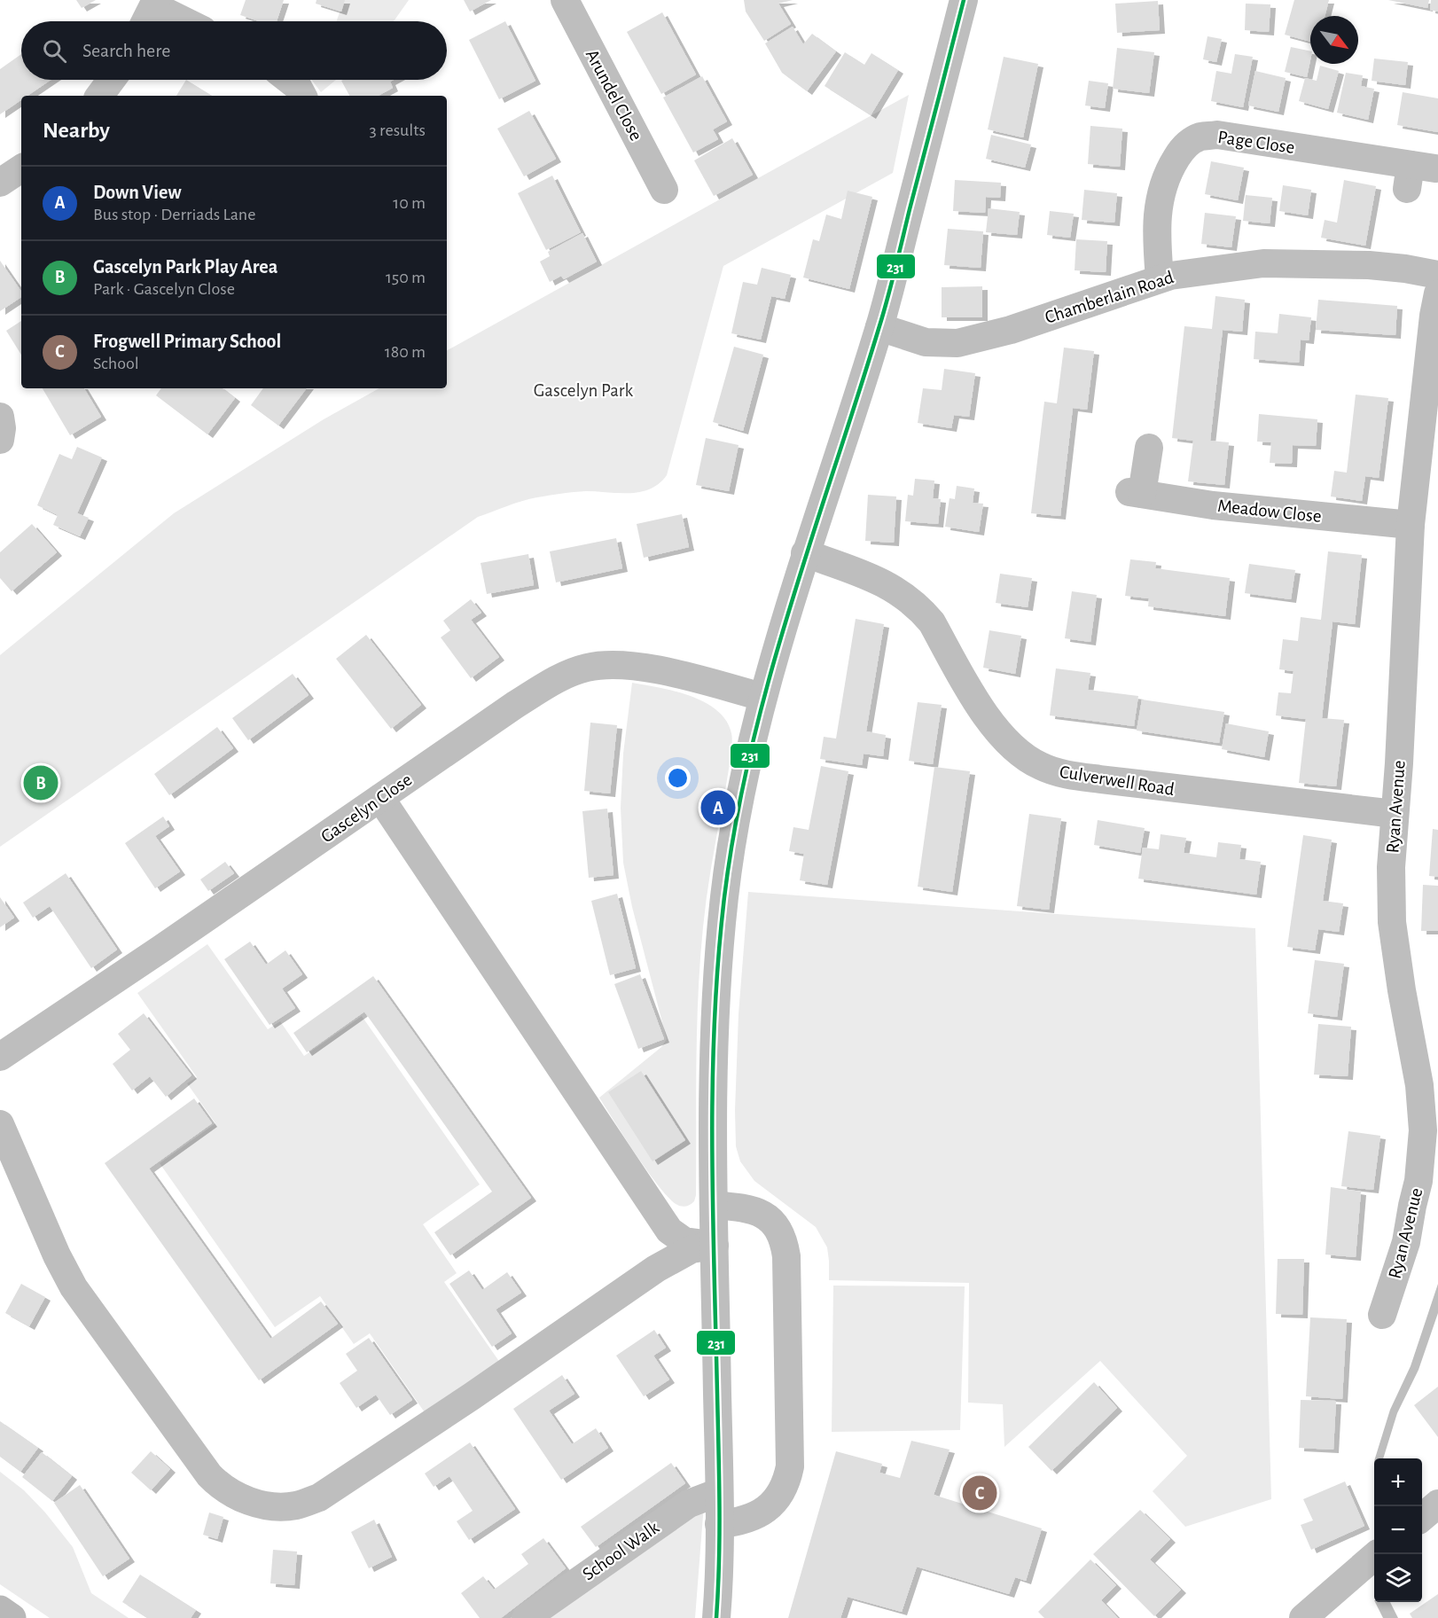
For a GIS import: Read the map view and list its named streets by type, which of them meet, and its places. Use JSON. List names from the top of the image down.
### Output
{
  "streets": {
    "street": [
      "Arundel Close",
      "Page Close",
      "Chamberlain Road",
      "Meadow Close",
      "Culverwell Road",
      "Ryan Avenue",
      "Gascelyn Close",
      "School Walk"
    ]
  },
  "crossings": [
    ["Page Close", "Chamberlain Road"],
    ["Meadow Close", "Ryan Avenue"],
    ["Culverwell Road", "Ryan Avenue"]
  ],
  "parks": ["Gascelyn Park"],
  "lines": ["transit line 231"],
  "north": "bottom right",
  "page": {
    "search": "Search here",
    "heading": ["Nearby", "3 results"],
    "list": [
      {
        "mark": "A",
        "name": "Down View",
        "note": "Bus stop · Derriads Lane",
        "value": "10 m"
      },
      {
        "mark": "B",
        "name": "Gascelyn Park Play Area",
        "note": "Park · Gascelyn Close",
        "value": "150 m"
      },
      {
        "mark": "C",
        "name": "Frogwell Primary School",
        "note": "School",
        "value": "180 m"
      }
    ],
    "pins": ["B", "A", "C"],
    "map_buttons": ["+", "−"]
  }
}
